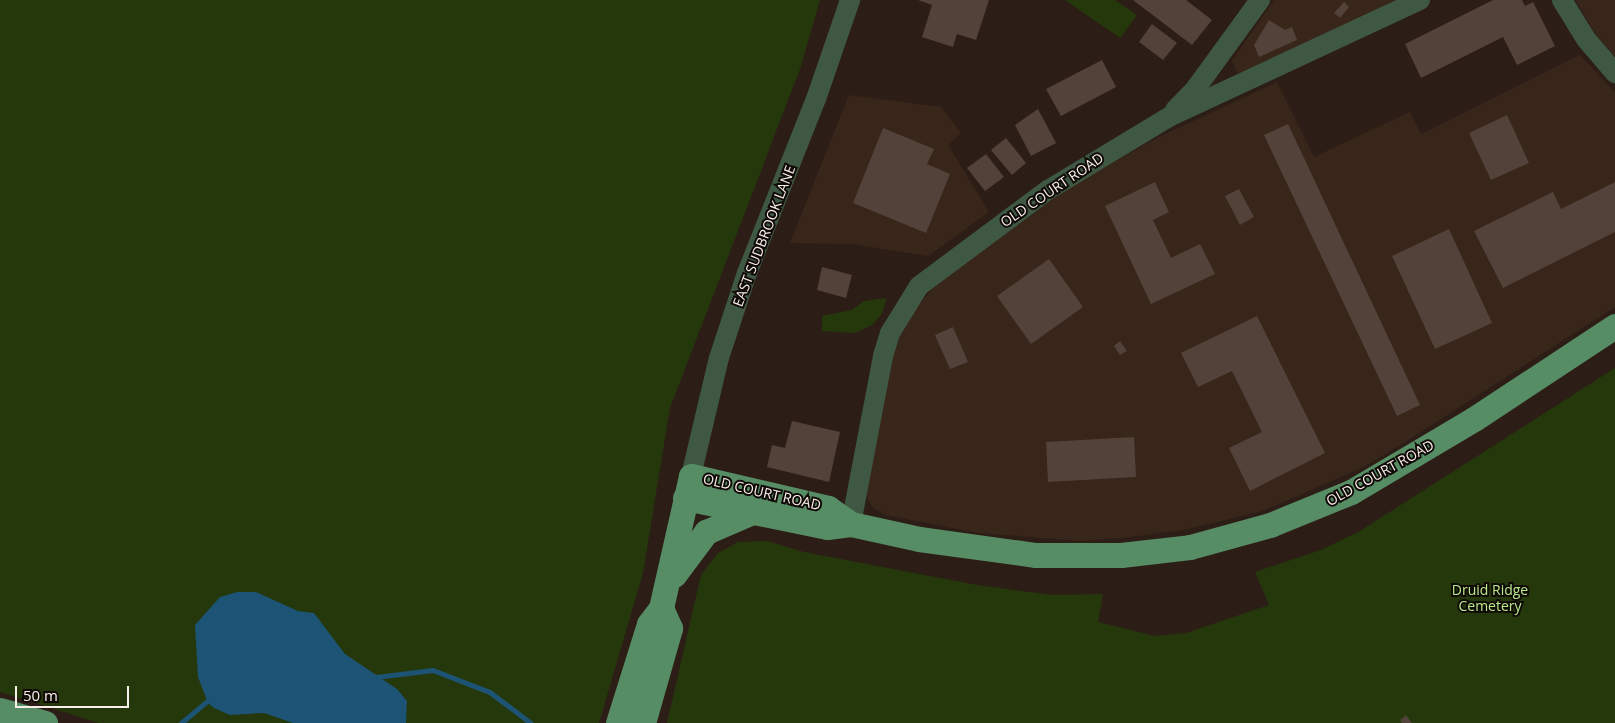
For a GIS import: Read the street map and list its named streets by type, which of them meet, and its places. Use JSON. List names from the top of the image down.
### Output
{
  "streets": {
    "main road": ["OLD COURT ROAD"],
    "street": ["EAST SUDBROOK LANE"]
  },
  "crossings": [
    ["OLD COURT ROAD", "EAST SUDBROOK LANE"]
  ],
  "parks": ["Druid Ridge Cemetery"],
  "scale_bar": "50 m"
}
